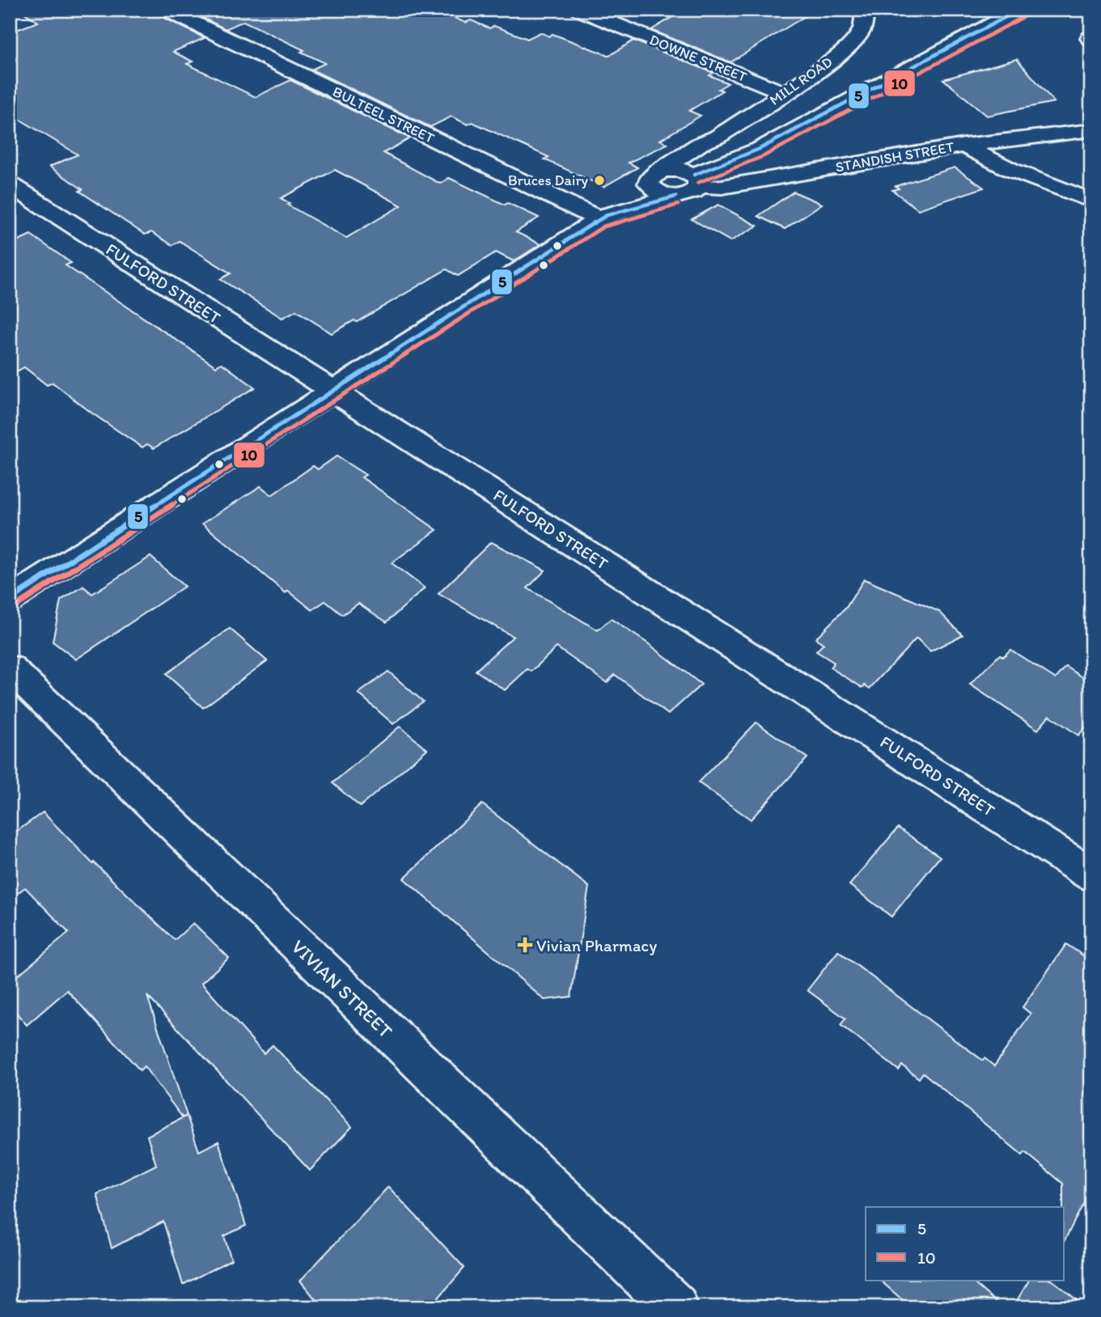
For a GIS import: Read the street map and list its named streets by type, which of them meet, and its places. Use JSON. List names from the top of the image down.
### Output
{
  "streets": {
    "street": [
      "DOWNE STREET",
      "MILL ROAD",
      "BULTEEL STREET",
      "STANDISH STREET",
      "FULFORD STREET",
      "VIVIAN STREET"
    ]
  },
  "crossings": [
    ["DOWNE STREET", "MILL ROAD"],
    ["MILL ROAD", "BULTEEL STREET"],
    ["MILL ROAD", "STANDISH STREET"]
  ],
  "places": {
    "other": ["Bruces Dairy"],
    "health": ["Vivian Pharmacy"]
  },
  "lines": ["transit line 5", "transit line 10"],
  "legend": ["5", "10"]
}
